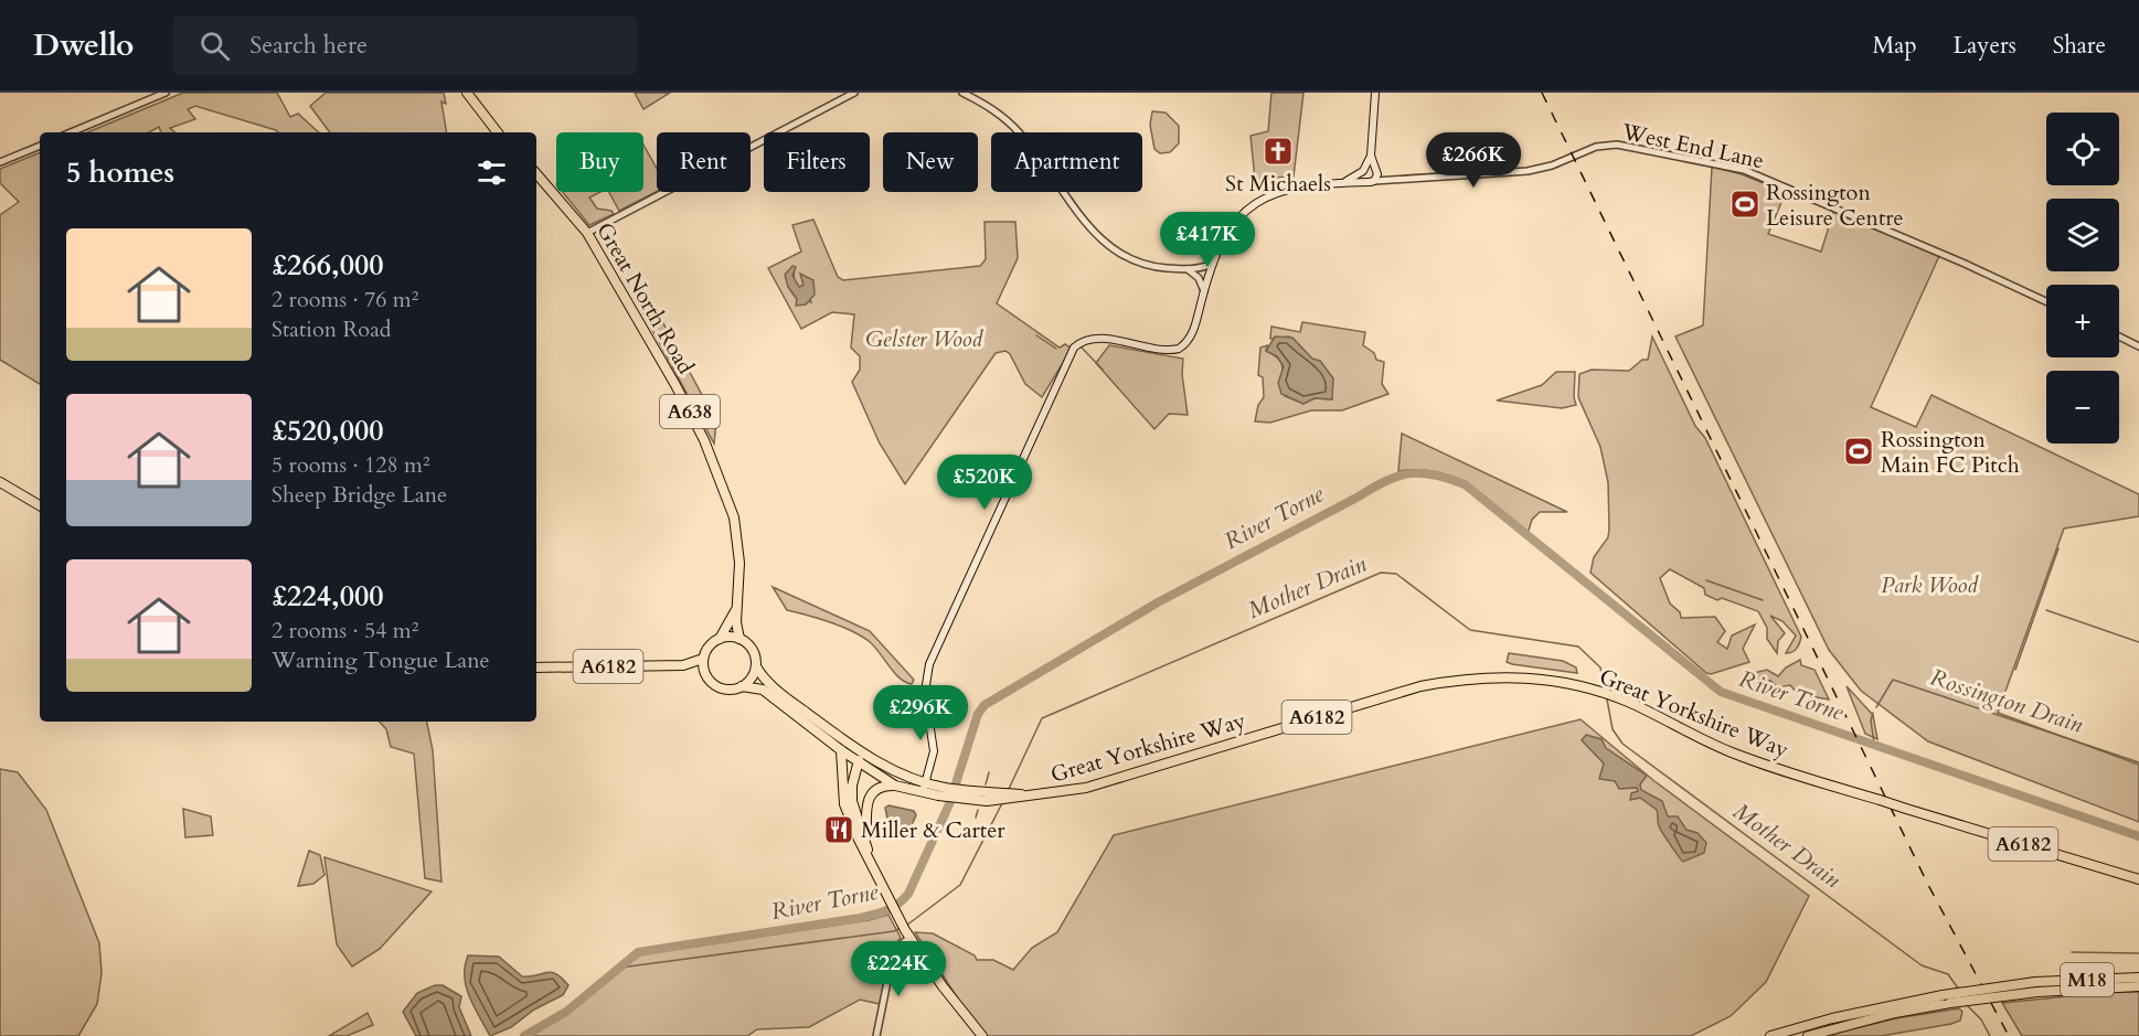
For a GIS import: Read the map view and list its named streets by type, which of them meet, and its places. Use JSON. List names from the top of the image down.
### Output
{
  "streets": {
    "highway": [
      "Great North Road",
      "A638",
      "A6182",
      "Great Yorkshire Way",
      "M18"
    ],
    "street": ["West End Lane"]
  },
  "crossings": [
    ["Great North Road", "A6182"],
    ["Great North Road", "Great Yorkshire Way"],
    ["A6182", "Great Yorkshire Way"]
  ],
  "water": ["River Torne", "Mother Drain", "Rossington Drain"],
  "parks": ["Gelster Wood", "Park Wood"],
  "places": {
    "church": ["St Michaels"],
    "sports": ["Rossington Leisure Centre", "Rossington Main FC Pitch"],
    "restaurant": ["Miller & Carter"]
  },
  "page": {
    "header": "Dwello",
    "search": "Search here",
    "nav": ["Map", "Layers", "Share"],
    "map_buttons": ["+", "−"],
    "price": [
      "£266K",
      "£417K",
      "£520K",
      "£296K",
      "£224K"
    ],
    "chip": [
      "Buy",
      "Rent",
      "Filters",
      "New",
      "Apartment"
    ],
    "heading": "5 homes",
    "list": [
      {
        "name": "£266,000",
        "note": "2 rooms · 76 m² · Station Road"
      },
      {
        "name": "£520,000",
        "note": "5 rooms · 128 m² · Sheep Bridge Lane"
      },
      {
        "name": "£224,000",
        "note": "2 rooms · 54 m² · Warning Tongue Lane"
      }
    ]
  }
}
